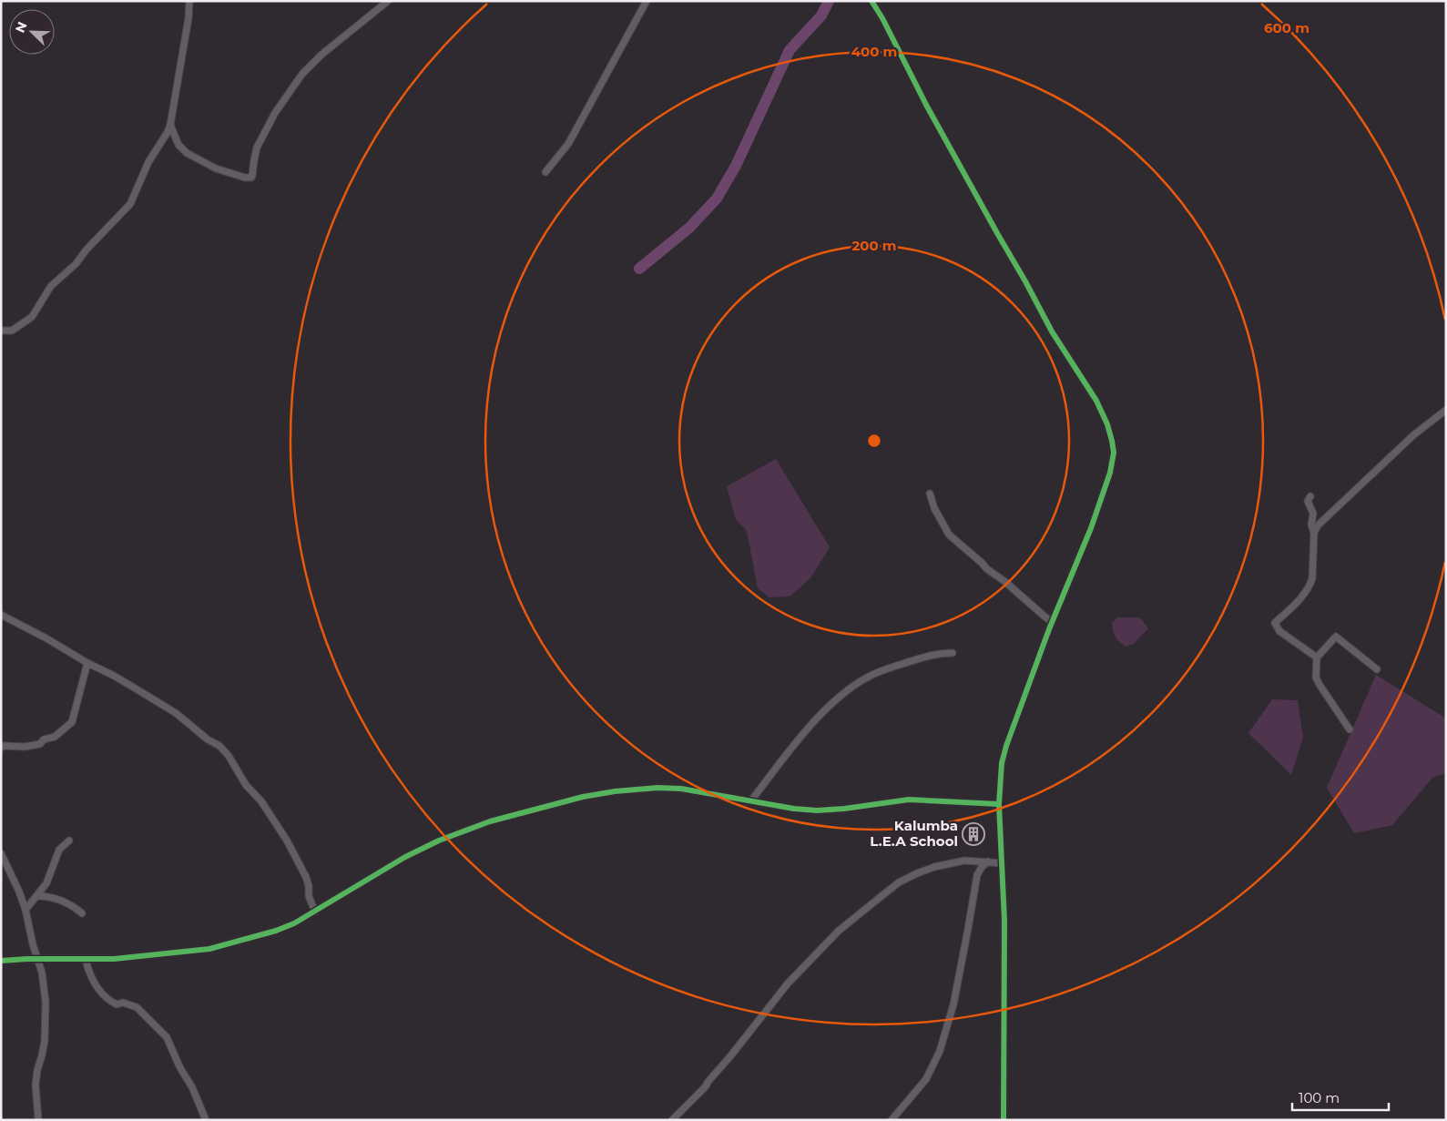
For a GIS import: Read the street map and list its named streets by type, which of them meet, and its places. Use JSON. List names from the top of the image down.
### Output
{
  "places": {
    "building": ["Kalumba L.E.A School"]
  },
  "scale_bar": "100 m",
  "north": "top left",
  "rings": ["600 m", "400 m", "200 m"]
}
